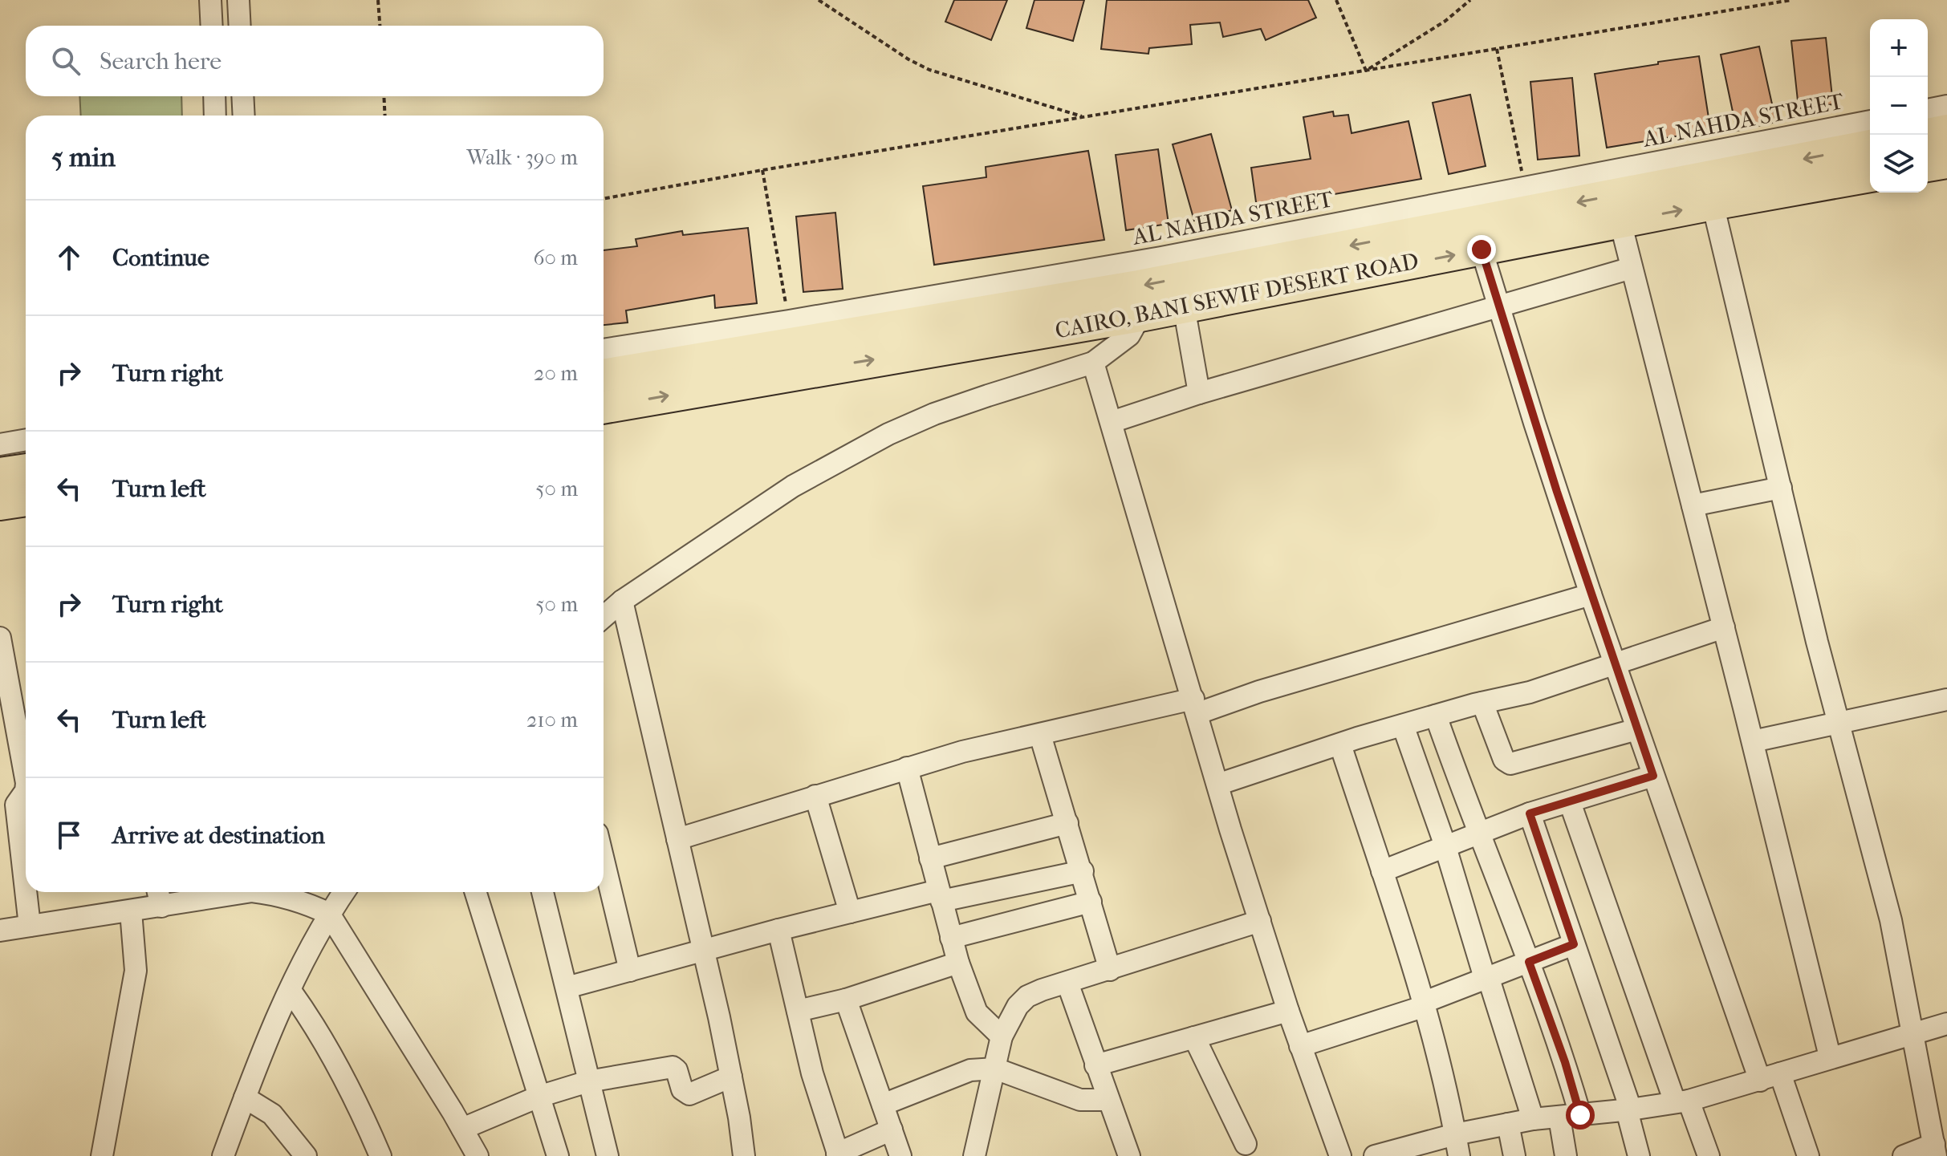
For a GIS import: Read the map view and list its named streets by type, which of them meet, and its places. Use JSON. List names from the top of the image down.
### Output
{
  "streets": {
    "main road": ["CAIRO, BANI SEWIF DESERT ROAD"],
    "street": ["AL NAHDA STREET"]
  },
  "page": {
    "map_buttons": ["+", "−"],
    "search": "Search here",
    "heading": ["5 min", "Walk · 390 m"],
    "list": [
      ["Continue", "60 m"],
      ["Turn right", "20 m"],
      ["Turn left", "50 m"],
      ["Turn right", "50 m"],
      ["Turn left", "210 m"],
      "Arrive at destination"
    ]
  }
}
